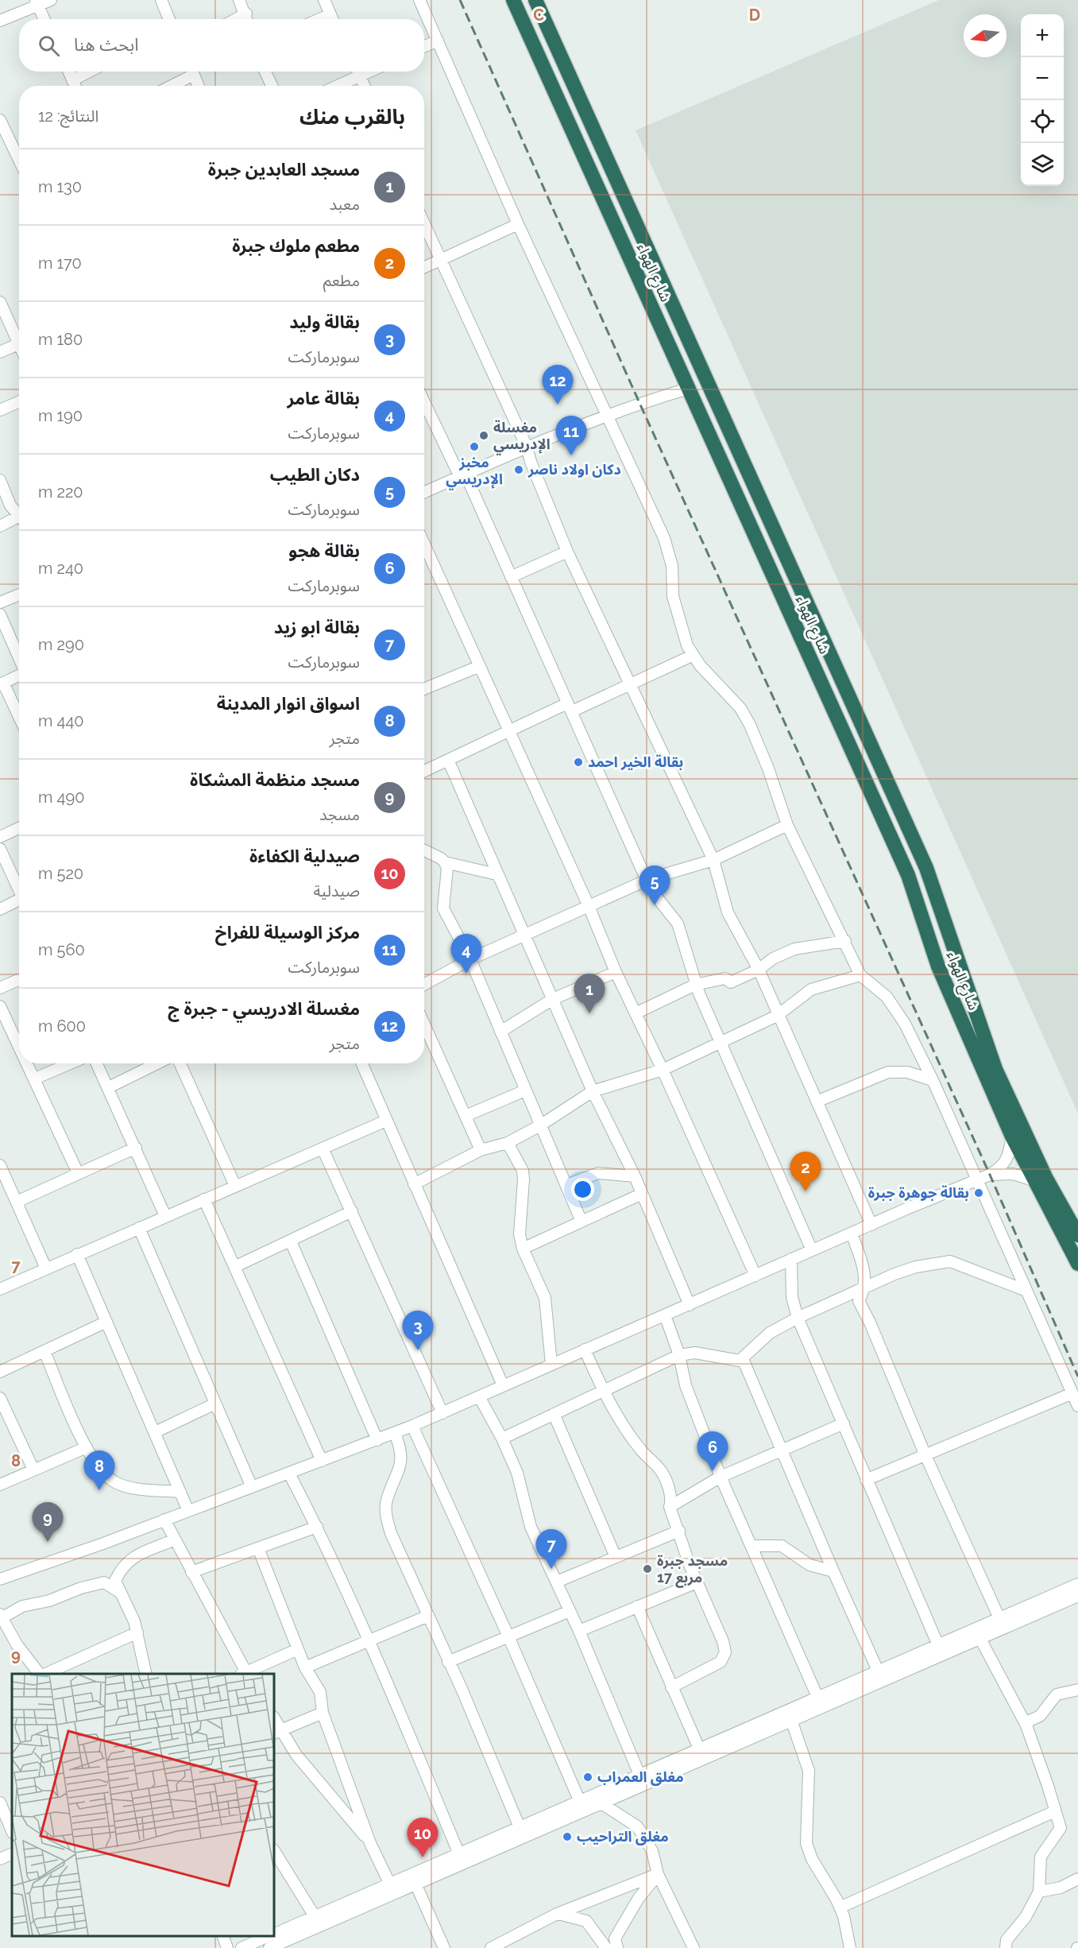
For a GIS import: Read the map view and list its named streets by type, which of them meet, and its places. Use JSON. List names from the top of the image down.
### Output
{
  "streets": {
    "highway": ["شارع الهواء"]
  },
  "places": [
    "مغسلة الإدريسي",
    "مخبز الإدريسي",
    "دكان اولاد ناصر",
    "بقالة الخير احمد",
    "بقالة جوهرة جبرة",
    "مسجد جبرة مربع 17",
    "مغلق العمراب",
    "مغلق التراحيب"
  ],
  "north": "left",
  "page": {
    "map_buttons": ["+", "−"],
    "search": "ابحث هنا",
    "heading": ["بالقرب منك", "النتائج: 12"],
    "list": [
      {
        "mark": "1",
        "name": "مسجد العابدين جبرة",
        "note": "معبد",
        "value": "130 m"
      },
      {
        "mark": "2",
        "name": "مطعم ملوك جبرة",
        "note": "مطعم",
        "value": "170 m"
      },
      {
        "mark": "3",
        "name": "بقالة وليد",
        "note": "سوبرماركت",
        "value": "180 m"
      },
      {
        "mark": "4",
        "name": "بقالة عامر",
        "note": "سوبرماركت",
        "value": "190 m"
      },
      {
        "mark": "5",
        "name": "دكان الطيب",
        "note": "سوبرماركت",
        "value": "220 m"
      },
      {
        "mark": "6",
        "name": "بقالة هجو",
        "note": "سوبرماركت",
        "value": "240 m"
      },
      {
        "mark": "7",
        "name": "بقالة ابو زيد",
        "note": "سوبرماركت",
        "value": "290 m"
      },
      {
        "mark": "8",
        "name": "اسواق انوار المدينة",
        "note": "متجر",
        "value": "440 m"
      },
      {
        "mark": "9",
        "name": "مسجد منظمة المشكاة",
        "note": "مسجد",
        "value": "490 m"
      },
      {
        "mark": "10",
        "name": "صيدلية الكفاءة",
        "note": "صيدلية",
        "value": "520 m"
      },
      {
        "mark": "11",
        "name": "مركز الوسيلة للفراخ",
        "note": "سوبرماركت",
        "value": "560 m"
      },
      {
        "mark": "12",
        "name": "مغسلة الادريسي - جبرة ج",
        "note": "متجر",
        "value": "600 m"
      }
    ],
    "pins": [
      "12",
      "11",
      "5",
      "4",
      "1",
      "2",
      "3",
      "6",
      "8",
      "9",
      "7",
      "10"
    ]
  },
  "grid": {
    "columns": ["C", "D"],
    "rows": ["7", "8", "9"]
  }
}
